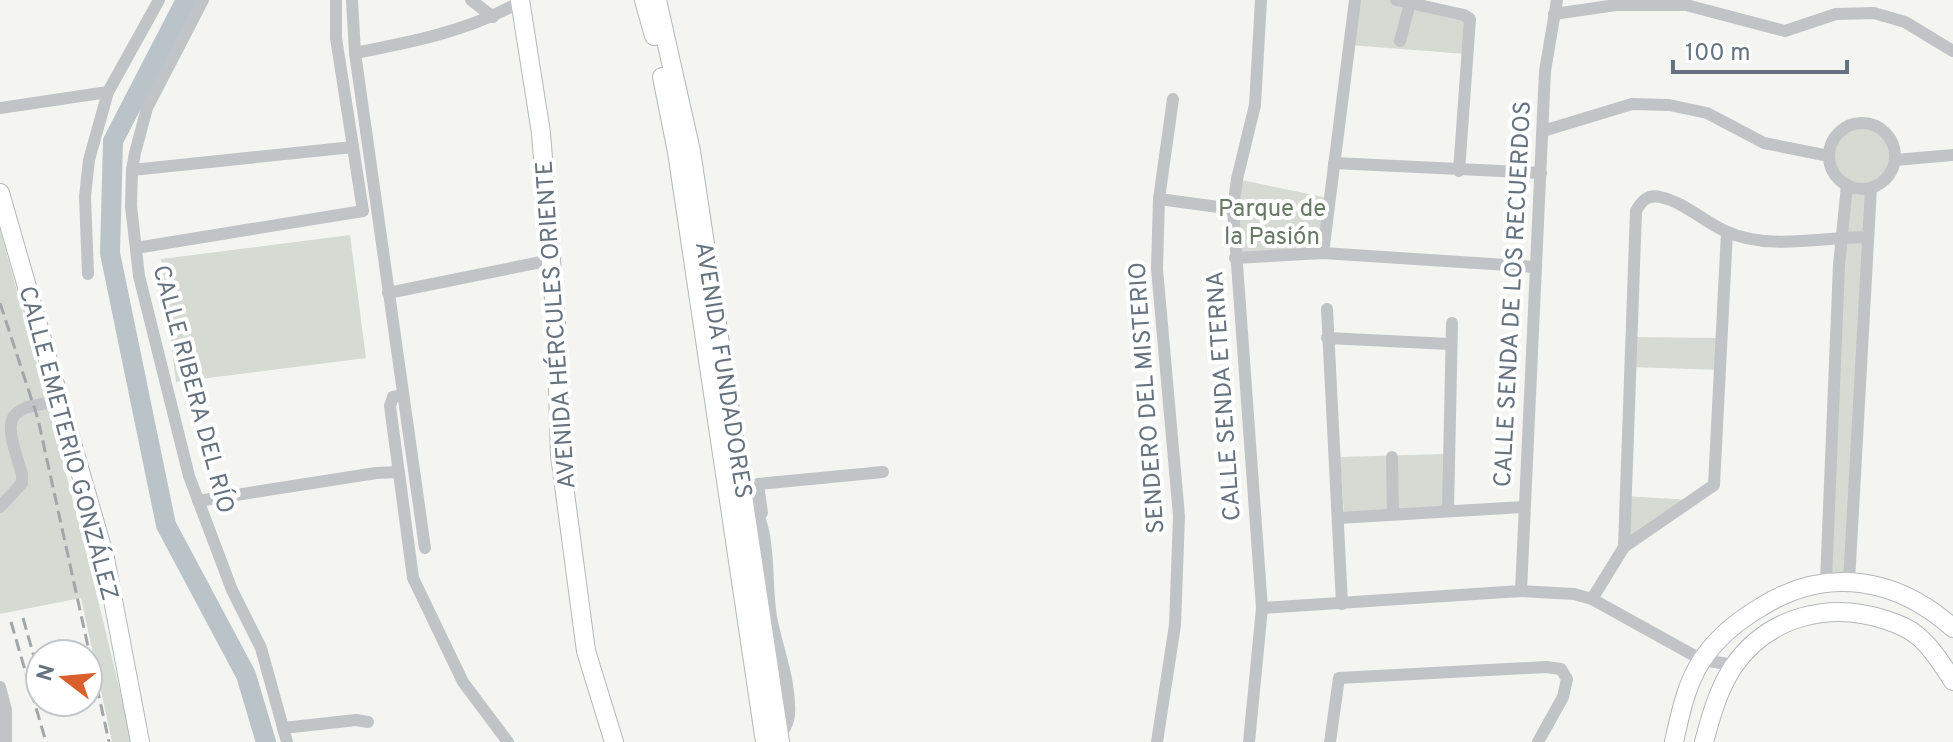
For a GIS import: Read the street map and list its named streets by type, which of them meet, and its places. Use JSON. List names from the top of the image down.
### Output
{
  "streets": {
    "street": [
      "CALLE SENDA DE LOS RECUERDOS",
      "AVENIDA HÉRCULES ORIENTE",
      "AVENIDA FUNDADORES",
      "CALLE RIBERA DEL RÍO",
      "CALLE SENDA ETERNA",
      "SENDERO DEL MISTERIO",
      "CALLE EMETERIO GONZÁLEZ"
    ]
  },
  "parks": ["Parque de la Pasión"],
  "scale_bar": "100 m",
  "north": "left"
}
